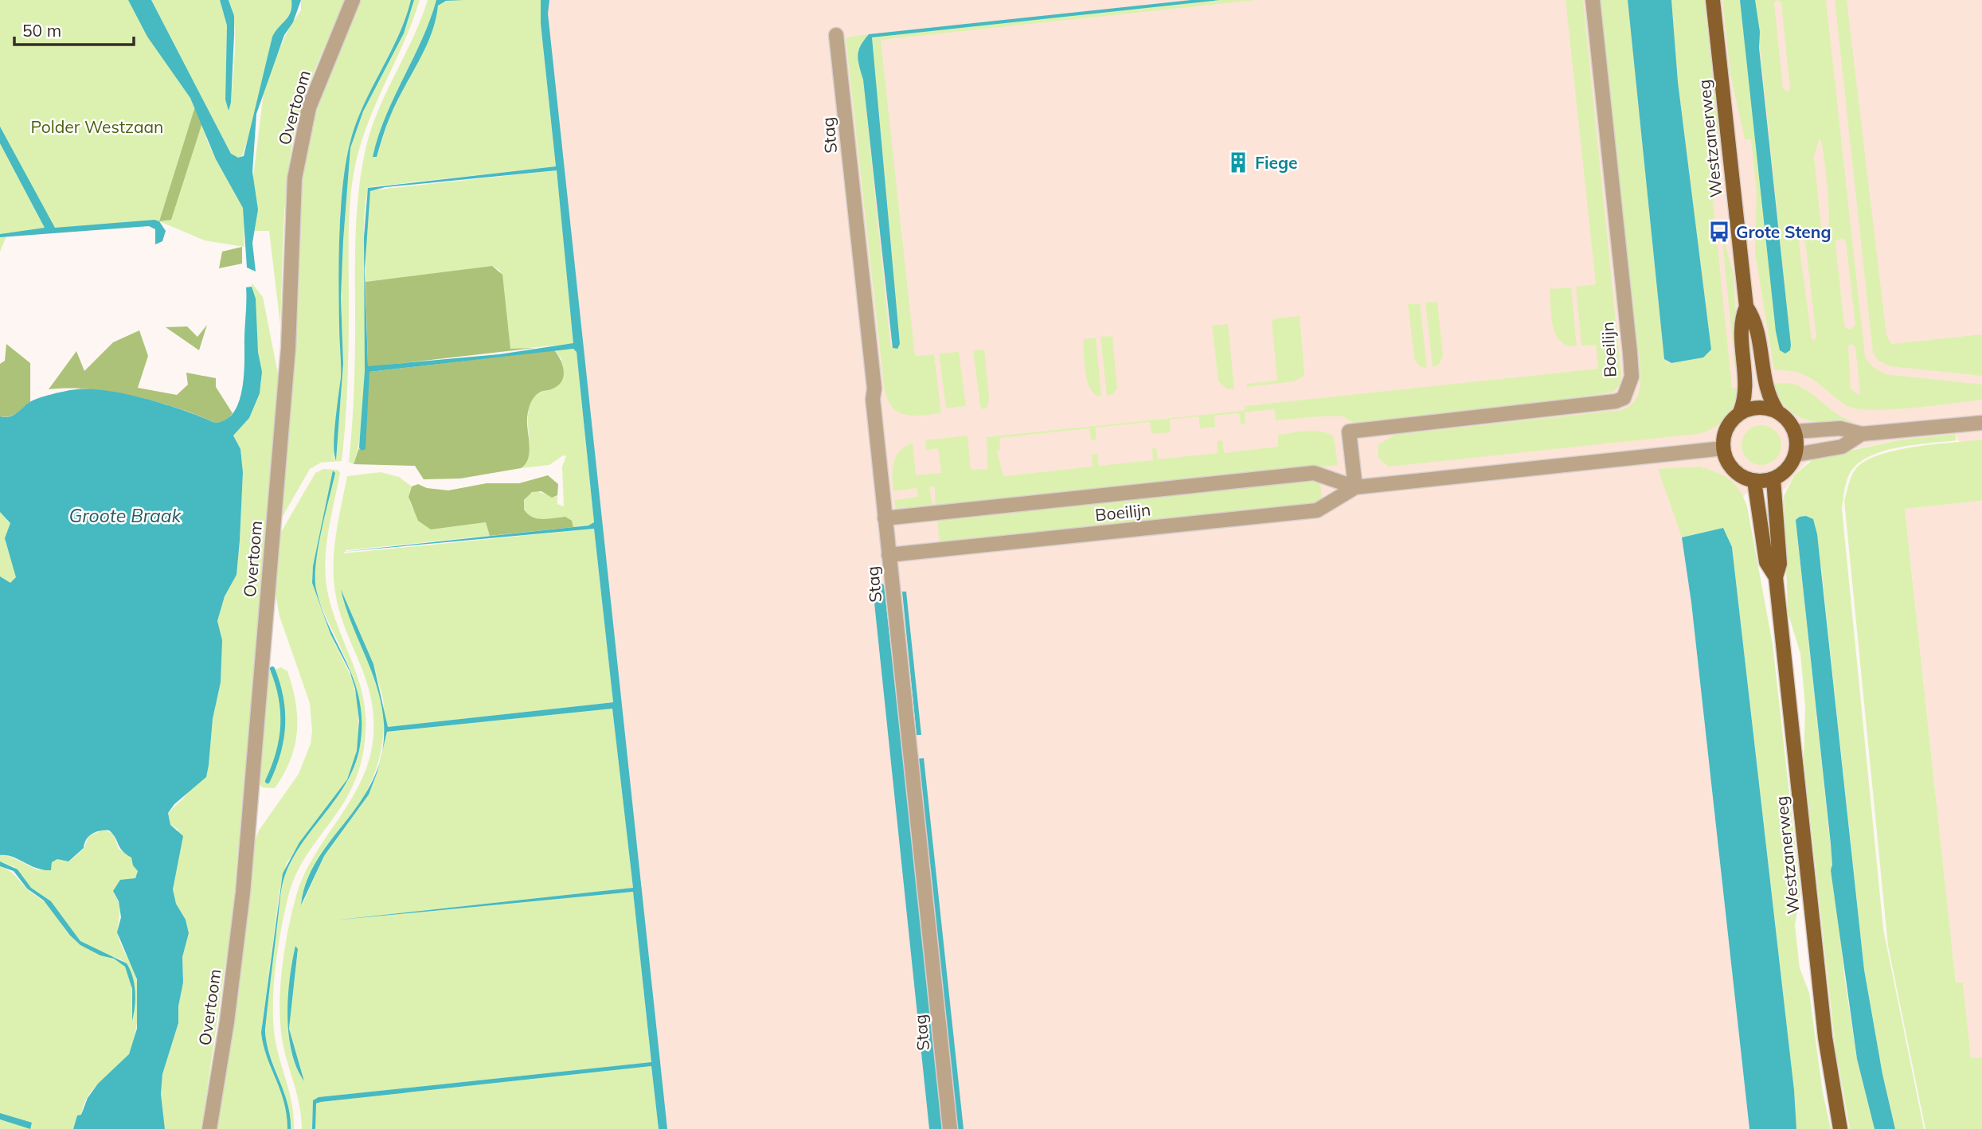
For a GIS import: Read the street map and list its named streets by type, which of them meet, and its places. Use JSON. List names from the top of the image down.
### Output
{
  "streets": {
    "main road": ["Westzanerweg"],
    "street": ["Overtoom", "Stag", "Boeilijn"]
  },
  "crossings": [
    ["Stag", "Boeilijn"],
    ["Westzanerweg", "Boeilijn"]
  ],
  "water": ["Groote Braak"],
  "parks": ["Polder Westzaan"],
  "places": {
    "building": ["Fiege"],
    "bus stop": ["Grote Steng"]
  },
  "scale_bar": "50 m"
}
